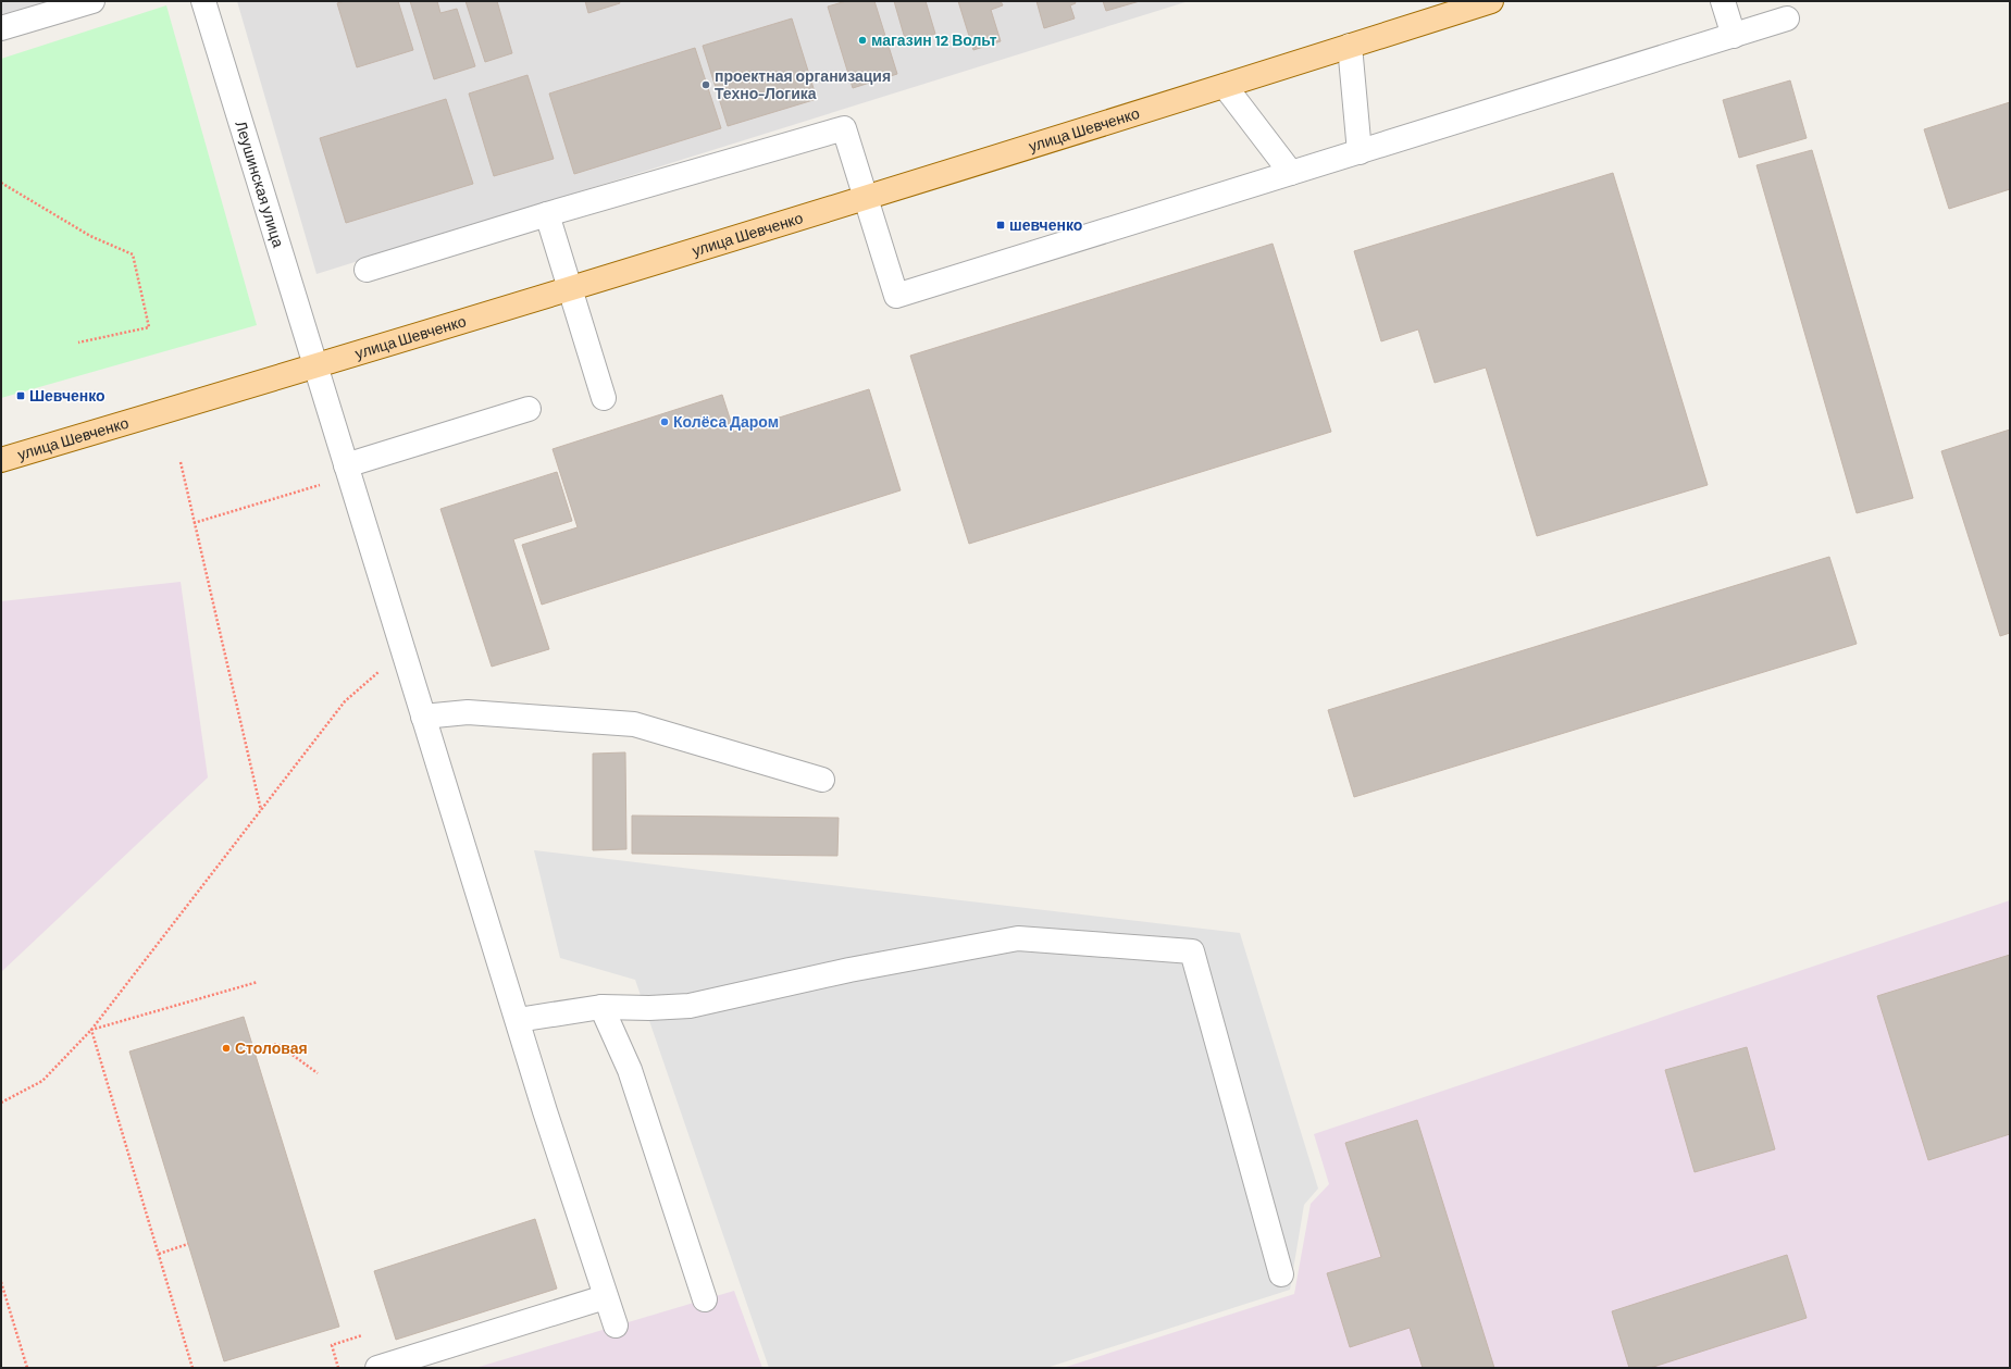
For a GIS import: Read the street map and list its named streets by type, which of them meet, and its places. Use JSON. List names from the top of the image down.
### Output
{
  "streets": {
    "main road": ["улица Шевченко"],
    "street": ["Леушинская улица"]
  },
  "crossings": [
    ["улица Шевченко", "Леушинская улица"]
  ],
  "places": {
    "other": [
      "магазин 12 Вольт",
      "проектная организация Техно-Логика",
      "Колёса Даром",
      "Столовая"
    ],
    "transit": ["шевченко", "Шевченко"]
  }
}
